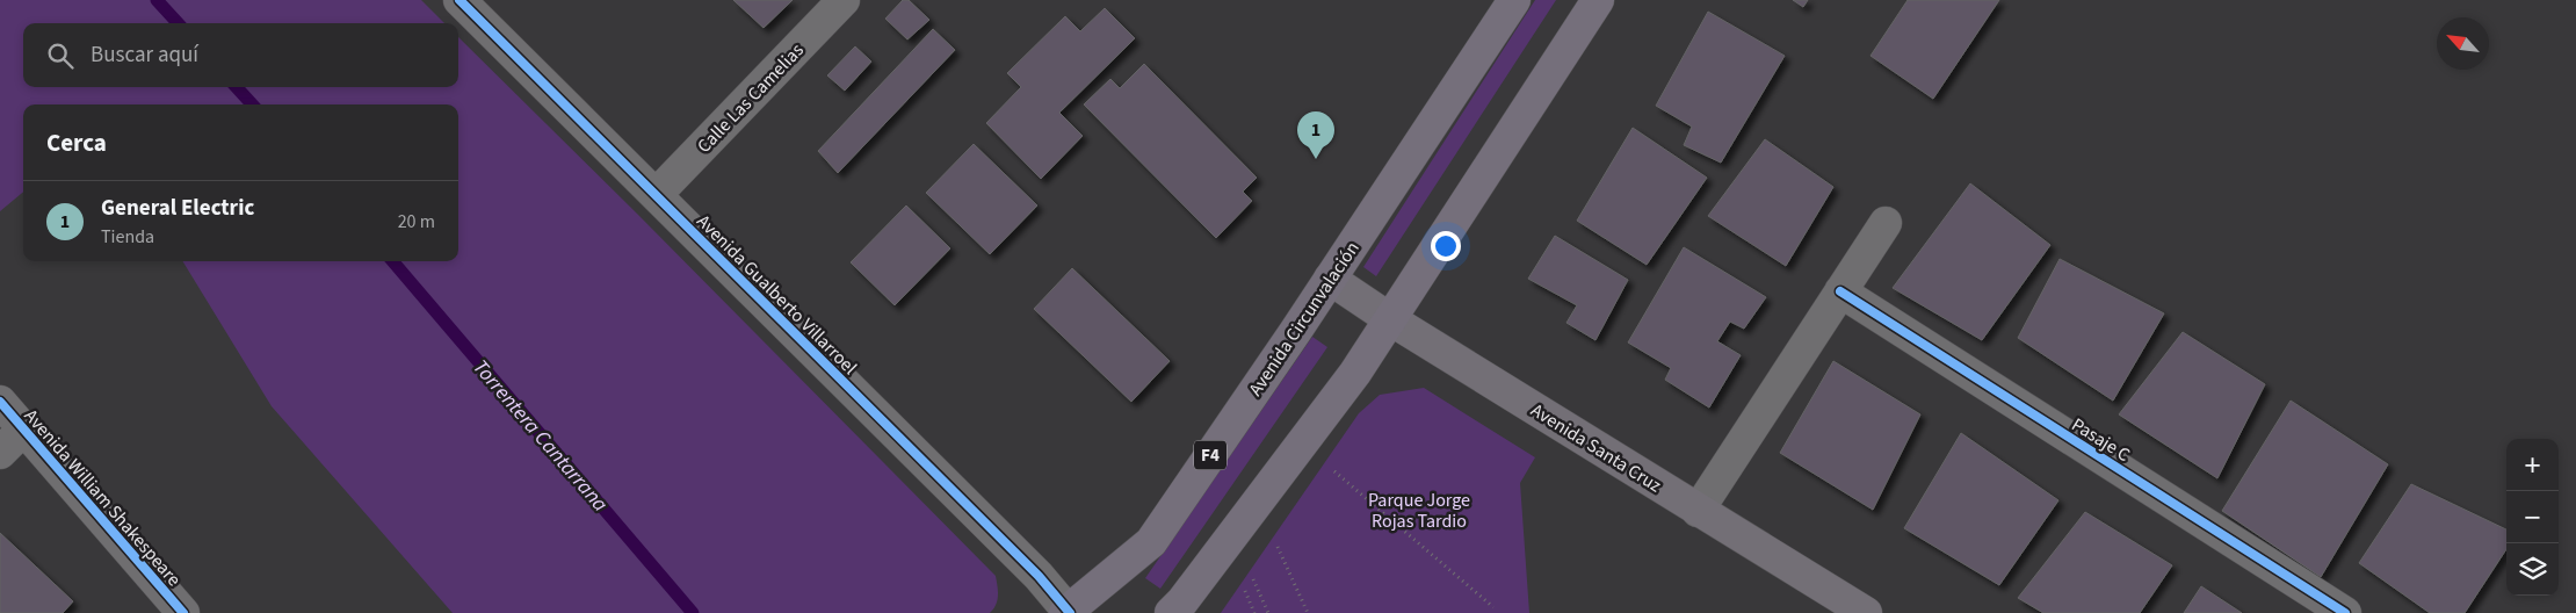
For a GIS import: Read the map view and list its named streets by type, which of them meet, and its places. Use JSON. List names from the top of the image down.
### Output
{
  "streets": {
    "highway": ["Avenida Circunvalación", "F4"],
    "main road": ["Avenida Santa Cruz"],
    "street": [
      "Calle Las Camelias",
      "Avenida Gualberto Villarroel",
      "Pasaje C",
      "Avenida William Shakespeare"
    ]
  },
  "crossings": [
    ["Calle Las Camelias", "Avenida Gualberto Villarroel"],
    ["Avenida Gualberto Villarroel", "Avenida Circunvalación"],
    ["Avenida Circunvalación", "Avenida Santa Cruz"]
  ],
  "water": ["Torrentera Cantarrana"],
  "parks": ["Parque Jorge Rojas Tardio"],
  "north": "top left",
  "page": {
    "search": "Buscar aquí",
    "heading": "Cerca",
    "pins": "1",
    "list": [
      {
        "mark": "1",
        "name": "General Electric",
        "note": "Tienda",
        "value": "20 m"
      }
    ],
    "map_buttons": ["+", "−"]
  }
}
